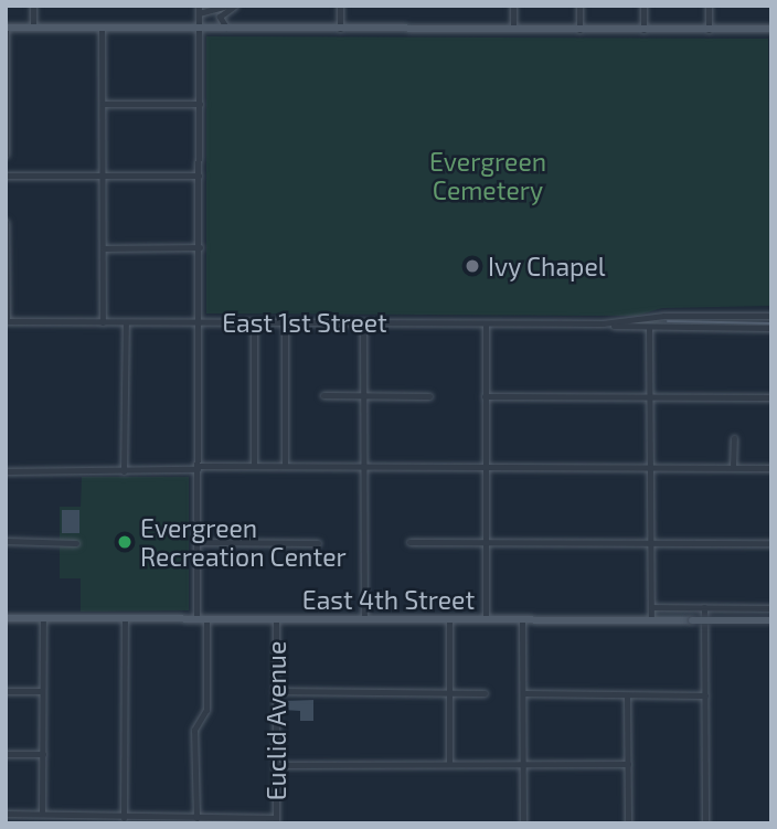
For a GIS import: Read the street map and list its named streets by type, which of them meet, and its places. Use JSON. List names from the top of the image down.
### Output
{
  "streets": {
    "main road": ["East 4th Street"],
    "street": ["East 1st Street", "Euclid Avenue"]
  },
  "crossings": [
    ["East 4th Street", "Euclid Avenue"]
  ],
  "parks": ["Evergreen Cemetery"],
  "places": ["Ivy Chapel", "Evergreen Recreation Center"]
}
